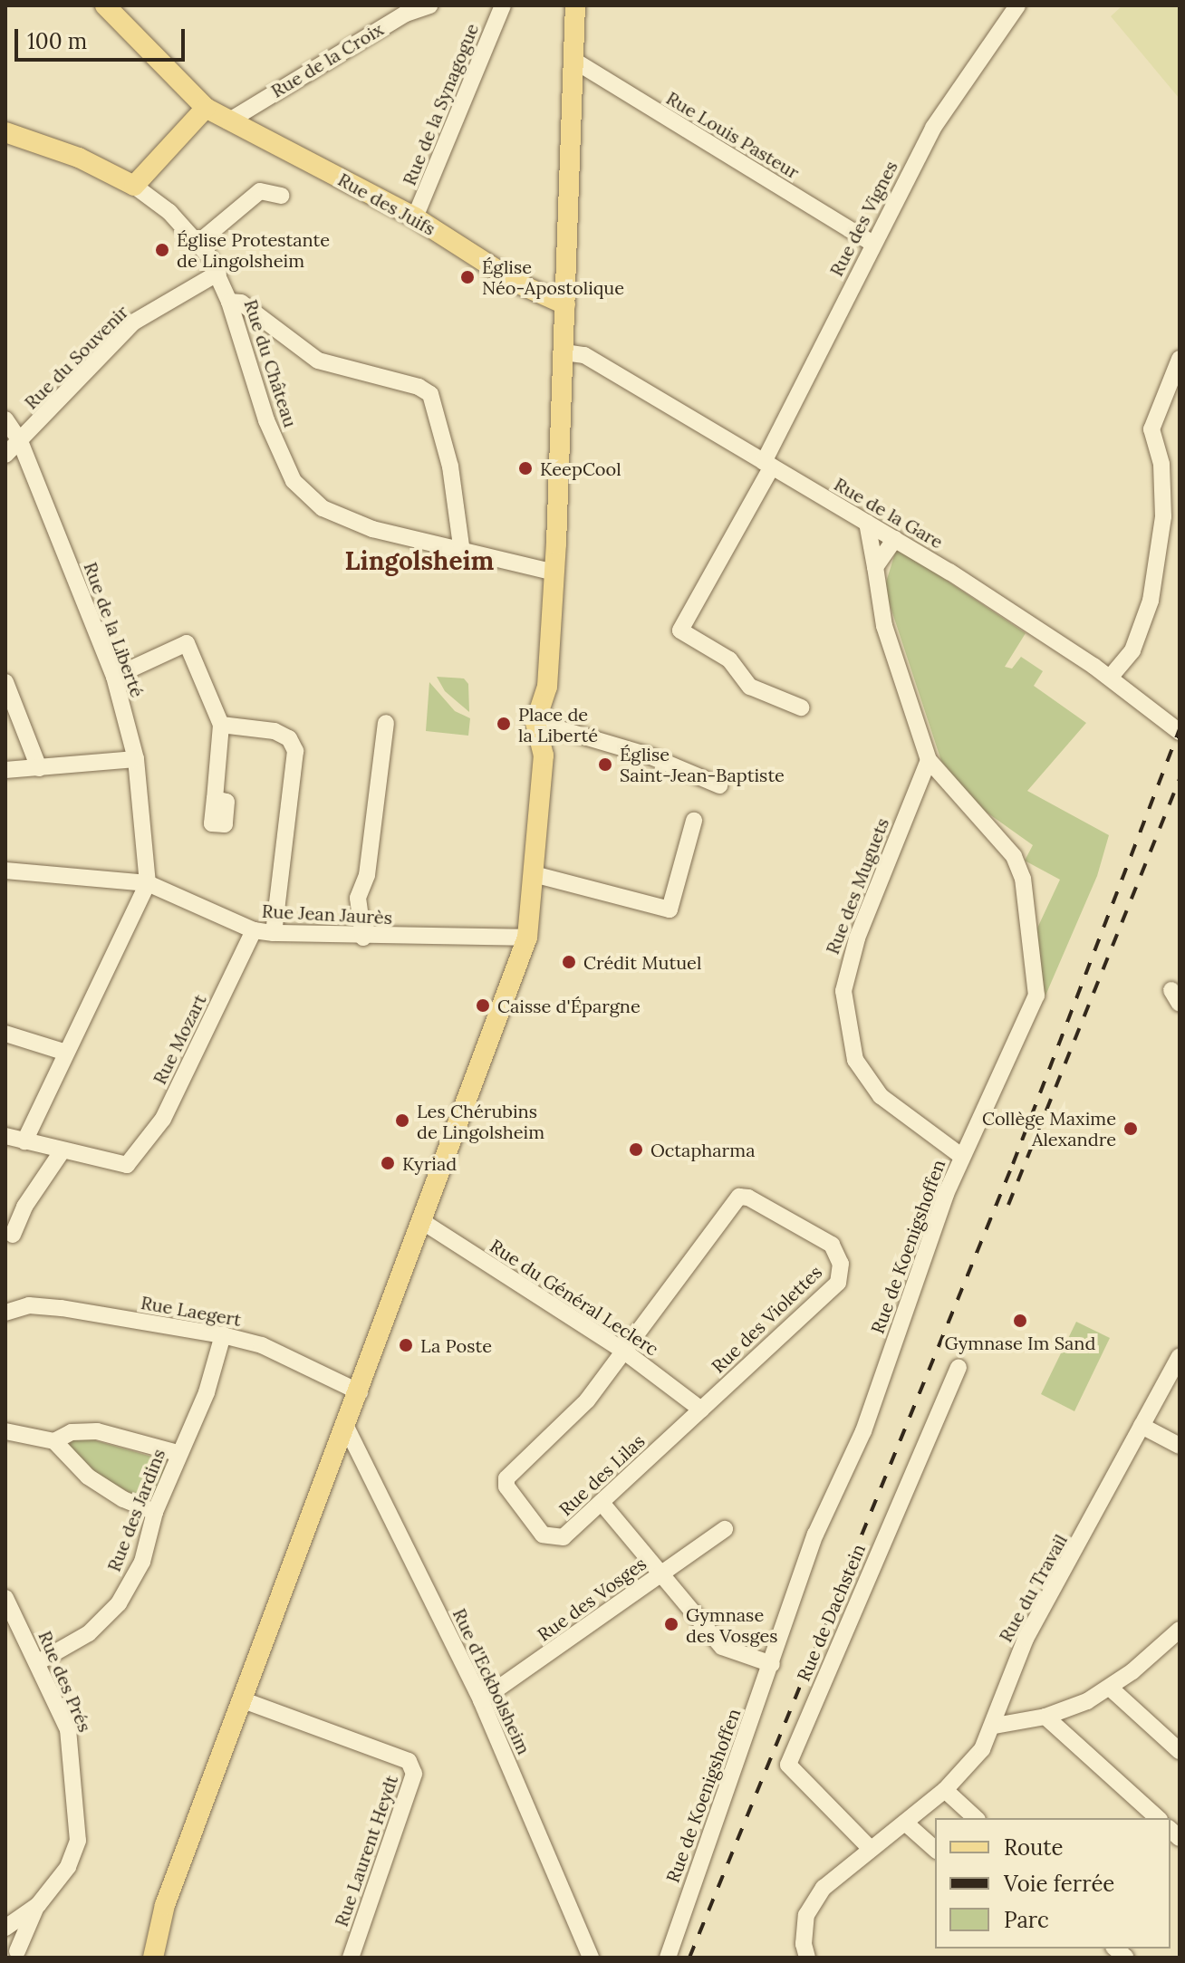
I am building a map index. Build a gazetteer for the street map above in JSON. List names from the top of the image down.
{
  "streets": {
    "main road": ["Rue des Juifs"],
    "street": [
      "Rue de la Croix",
      "Rue de la Synagogue",
      "Rue Louis Pasteur",
      "Rue des Vignes",
      "Rue du Souvenir",
      "Rue du Château",
      "Rue de la Gare",
      "Rue de la Liberté",
      "Rue des Muguets",
      "Rue Jean Jaurès",
      "Rue Mozart",
      "Rue de Koenigshoffen",
      "Rue du Général Leclerc",
      "Rue Laegert",
      "Rue des Violettes",
      "Rue des Lilas",
      "Rue des Jardins",
      "Rue du Travail",
      "Rue des Vosges",
      "Rue de Dachstein",
      "Rue des Prés",
      "Rue d'Eckbolsheim",
      "Rue Laurent Heydt"
    ]
  },
  "crossings": [
    ["Rue de la Croix", "Rue des Juifs"],
    ["Rue de la Synagogue", "Rue des Juifs"],
    ["Rue Louis Pasteur", "Rue des Vignes"],
    ["Rue des Vignes", "Rue de la Gare"],
    ["Rue du Souvenir", "Rue du Château"],
    ["Rue du Souvenir", "Rue de la Liberté"],
    ["Rue de la Gare", "Rue de Koenigshoffen"],
    ["Rue de la Liberté", "Rue Jean Jaurès"],
    ["Rue des Muguets", "Rue de Koenigshoffen"],
    ["Rue Jean Jaurès", "Rue Mozart"],
    ["Rue du Général Leclerc", "Rue des Violettes"],
    ["Rue du Général Leclerc", "Rue des Lilas"],
    ["Rue Laegert", "Rue des Jardins"],
    ["Rue des Violettes", "Rue des Lilas"],
    ["Rue des Jardins", "Rue des Prés"],
    ["Rue du Travail", "Rue de Dachstein"],
    ["Rue des Vosges", "Rue d'Eckbolsheim"]
  ],
  "districts": ["Lingolsheim"],
  "places": [
    "Église Protestante de Lingolsheim",
    "Église Néo-Apostolique",
    "KeepCool",
    "Place de la Liberté",
    "Église Saint-Jean-Baptiste",
    "Crédit Mutuel",
    "Caisse d'Épargne",
    "Les Chérubins de Lingolsheim",
    "Collège Maxime Alexandre",
    "Octapharma",
    "Kyriad",
    "Gymnase Im Sand",
    "La Poste",
    "Gymnase des Vosges"
  ],
  "legend": ["Route", "Voie ferrée", "Parc"],
  "scale_bar": "100 m"
}
